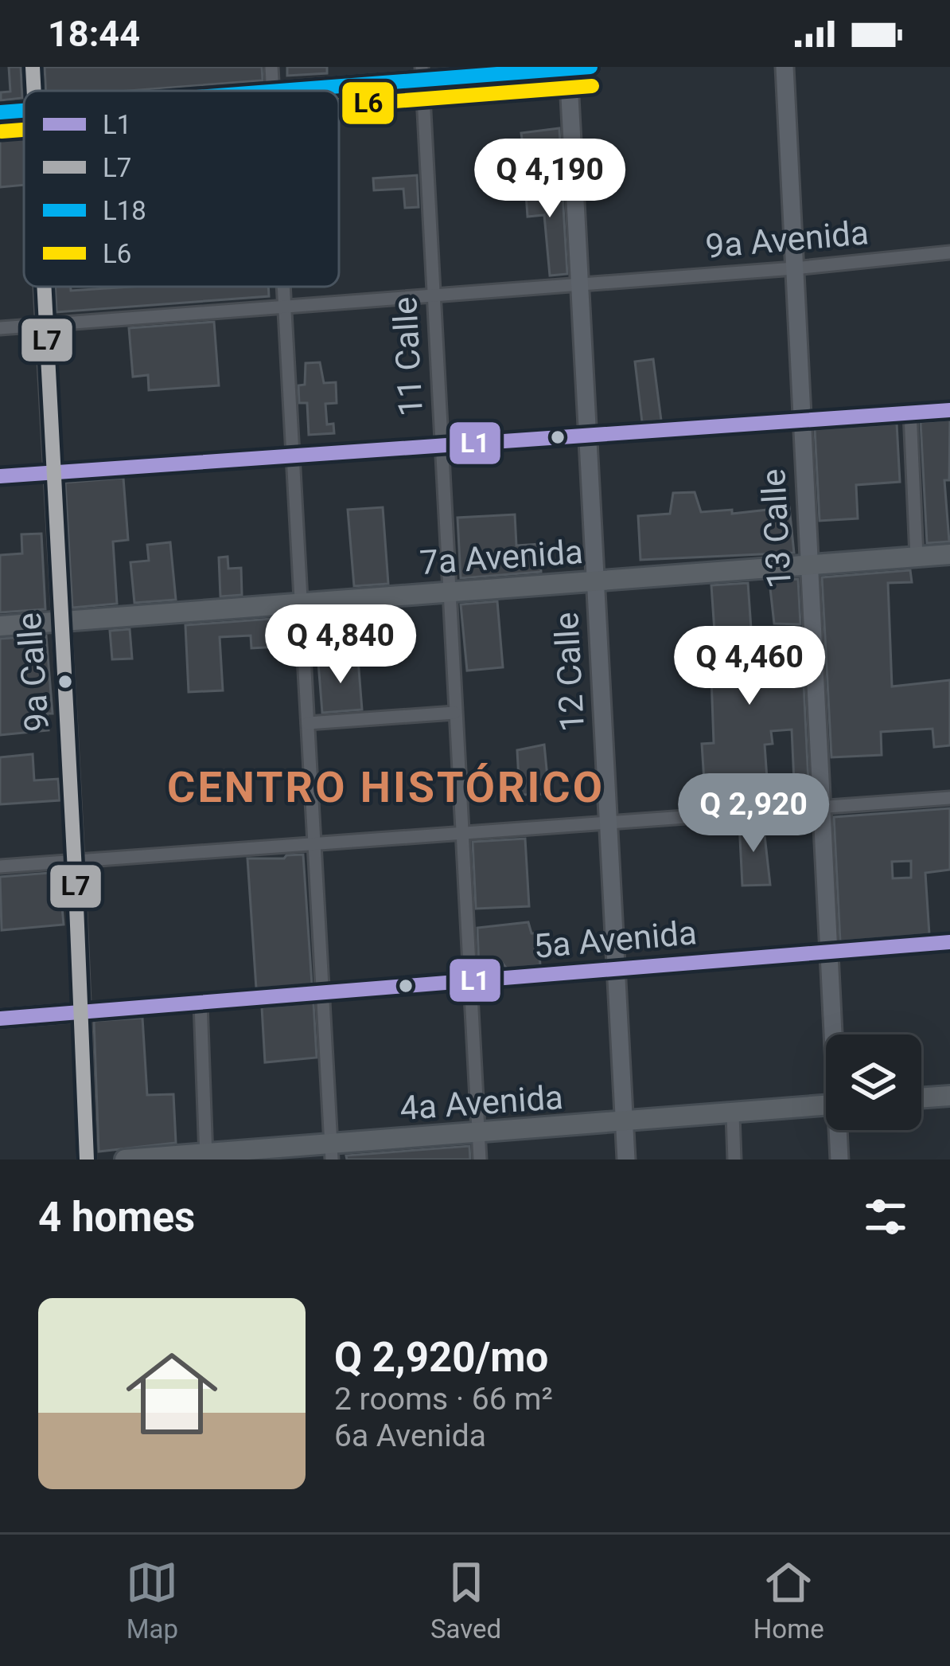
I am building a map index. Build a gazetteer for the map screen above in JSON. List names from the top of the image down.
{
  "streets": {
    "main road": ["7a Avenida", "4a Avenida"],
    "street": [
      "9a Avenida",
      "11 Calle",
      "13 Calle",
      "9a Calle",
      "12 Calle",
      "5a Avenida"
    ]
  },
  "crossings": [
    ["9a Avenida", "11 Calle"],
    ["9a Avenida", "13 Calle"],
    ["9a Avenida", "9a Calle"],
    ["9a Avenida", "12 Calle"],
    ["11 Calle", "7a Avenida"],
    ["11 Calle", "5a Avenida"],
    ["11 Calle", "4a Avenida"],
    ["13 Calle", "7a Avenida"],
    ["13 Calle", "5a Avenida"],
    ["7a Avenida", "9a Calle"],
    ["7a Avenida", "12 Calle"],
    ["9a Calle", "5a Avenida"],
    ["12 Calle", "5a Avenida"],
    ["12 Calle", "4a Avenida"]
  ],
  "districts": ["CENTRO HISTÓRICO"],
  "lines": [
    "transit line L7",
    "transit line L18",
    "transit line L6",
    "transit line L1"
  ],
  "legend": [
    "L1",
    "L7",
    "L18",
    "L6"
  ],
  "page": {
    "status": "18:44",
    "price": [
      "Q 4,190",
      "Q 4,840",
      "Q 4,460",
      "Q 2,920"
    ],
    "heading": "4 homes",
    "list": [
      {
        "name": "Q 2,920/mo",
        "note": "2 rooms · 66 m² · 6a Avenida"
      }
    ],
    "tabs": ["Map", "Saved", "Home"]
  }
}
